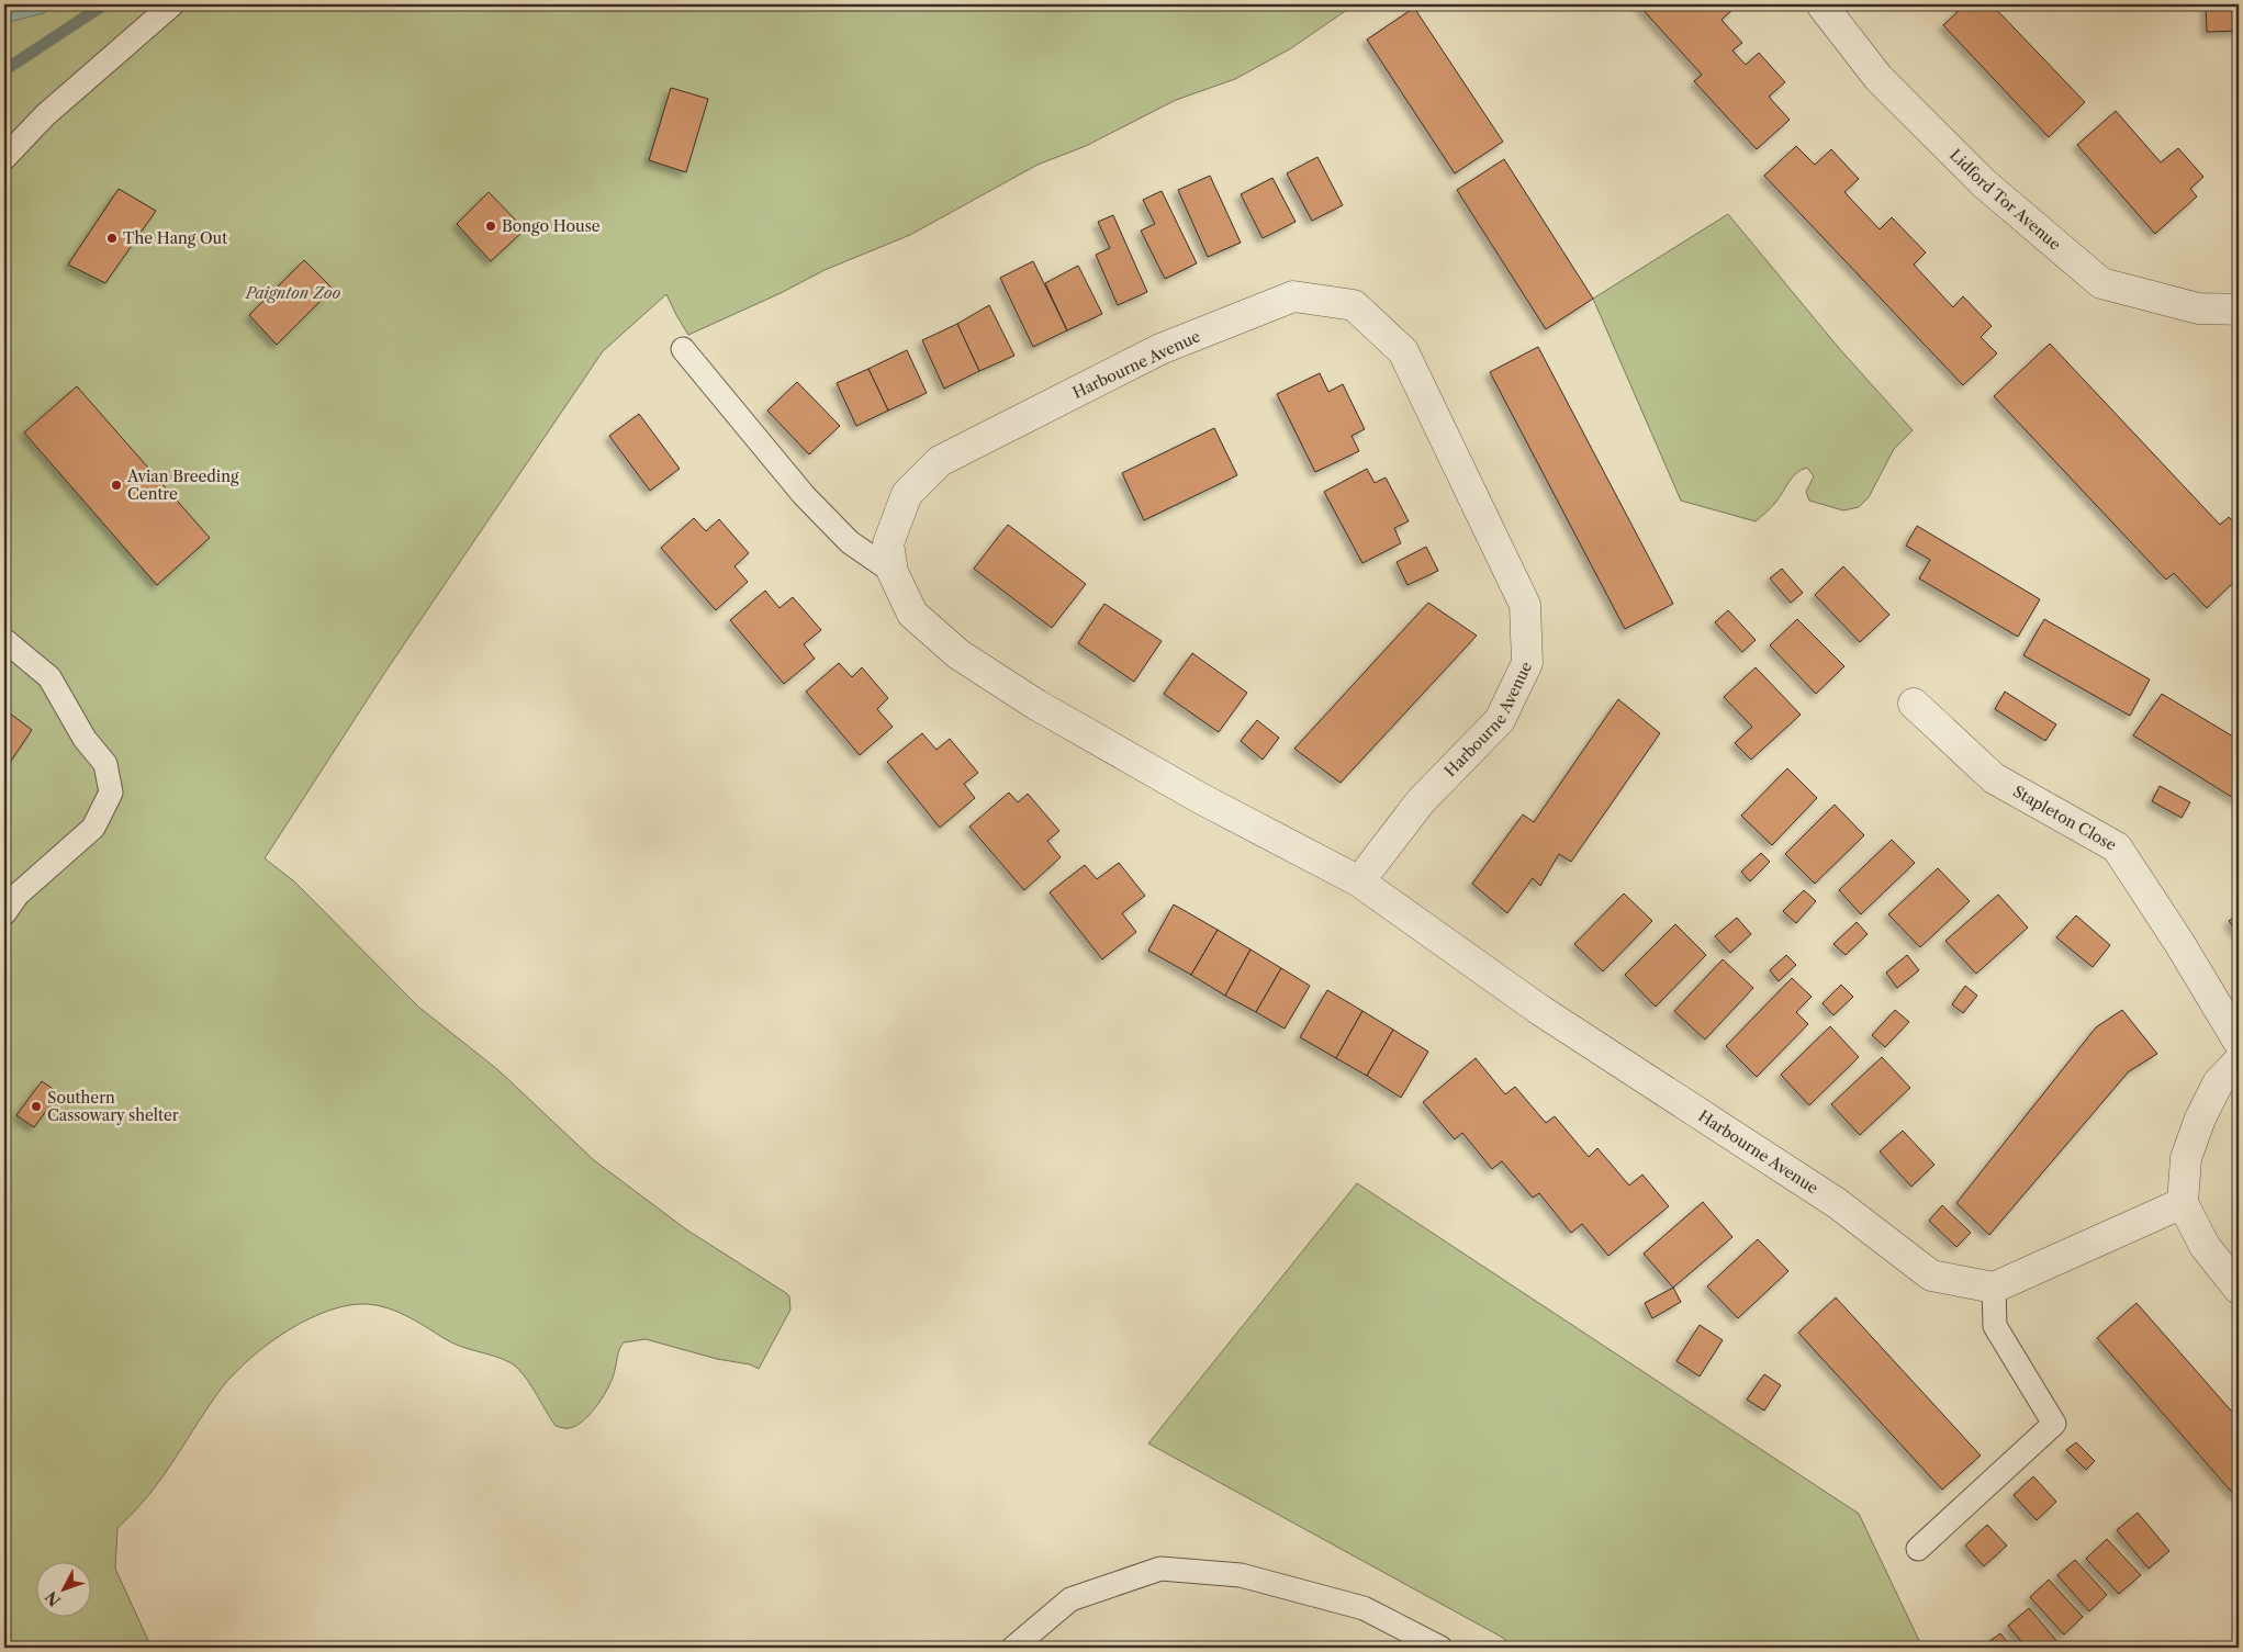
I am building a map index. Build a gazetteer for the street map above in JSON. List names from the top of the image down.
{
  "streets": {
    "street": ["Lidford Tor Avenue", "Harbourne Avenue", "Stapleton Close"]
  },
  "parks": ["Paignton Zoo"],
  "places": [
    "Bongo House",
    "The Hang Out",
    "Avian Breeding Centre",
    "Southern Cassowary shelter"
  ],
  "north": "bottom left"
}
